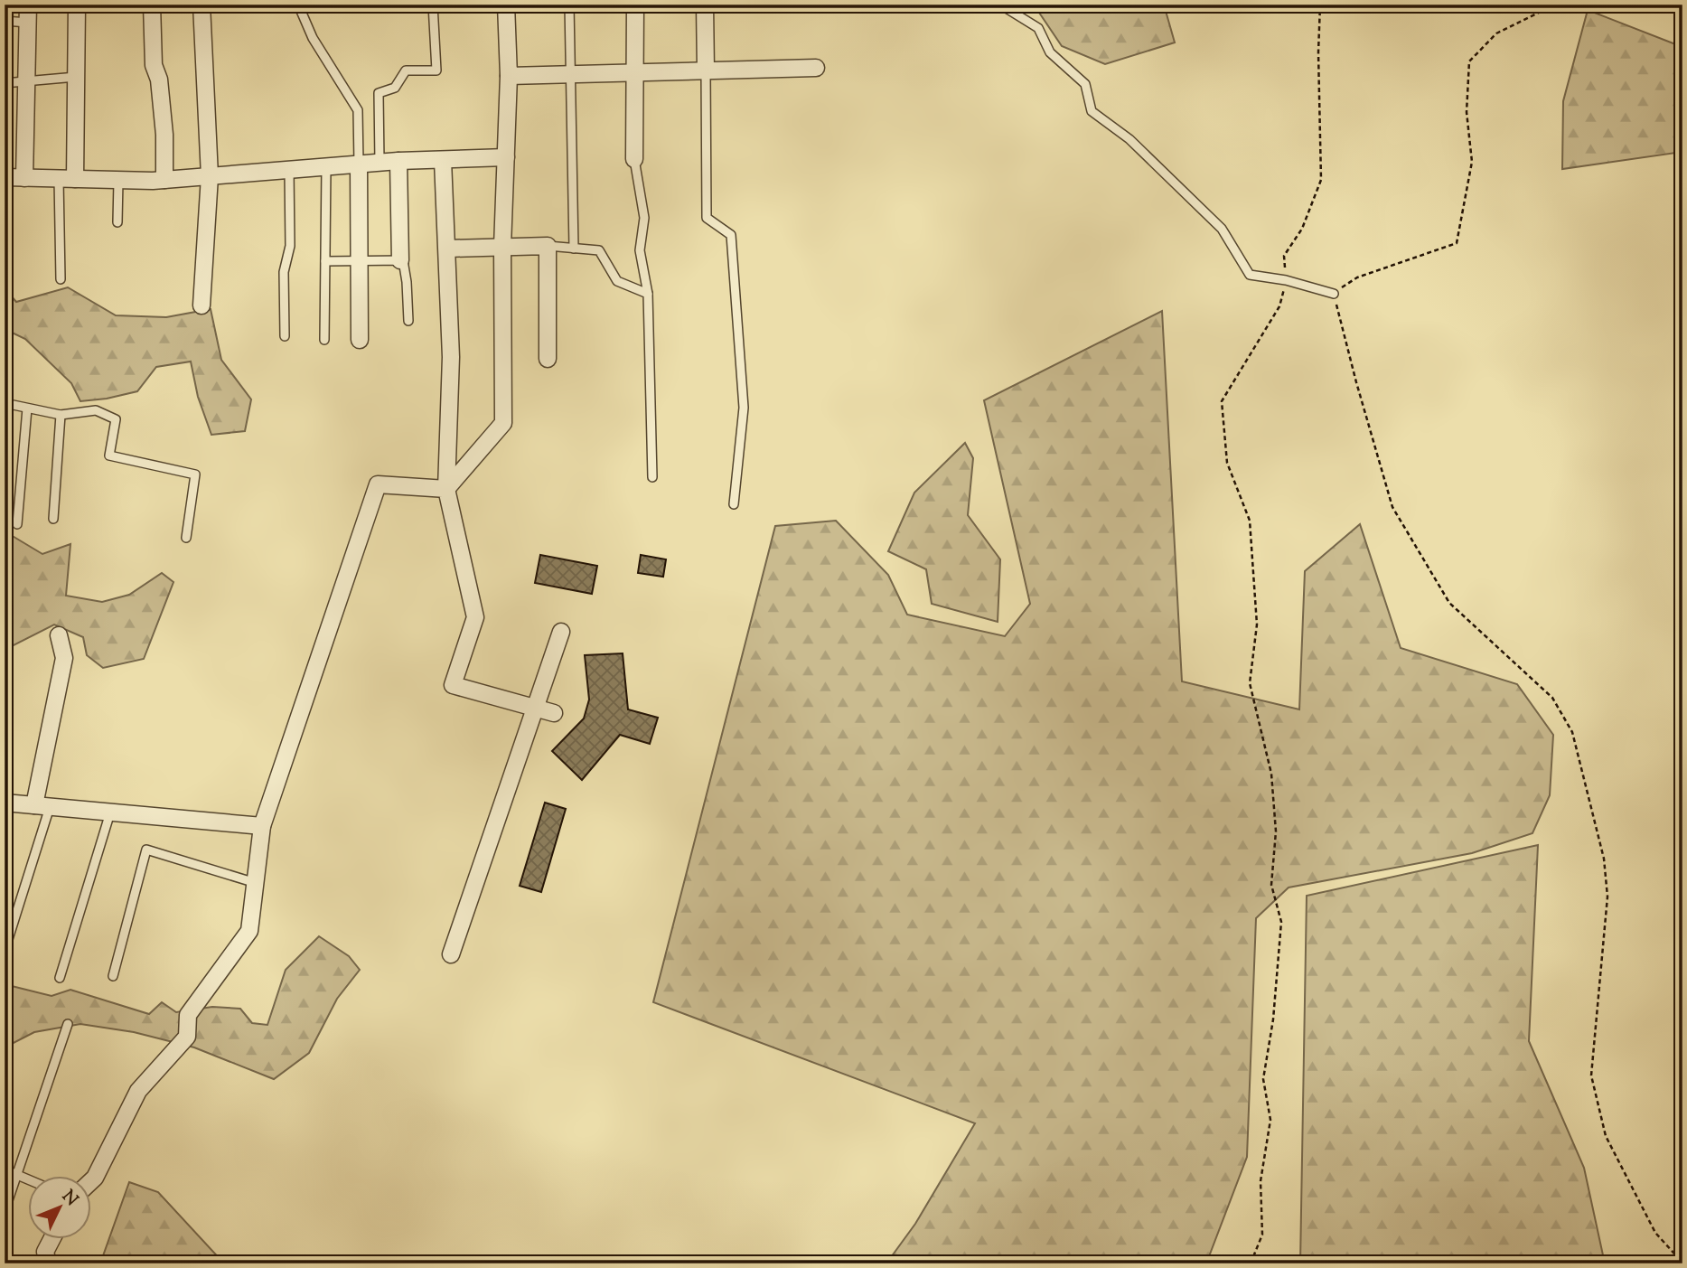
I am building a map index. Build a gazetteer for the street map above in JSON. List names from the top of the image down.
{
  "north": "top right"
}
